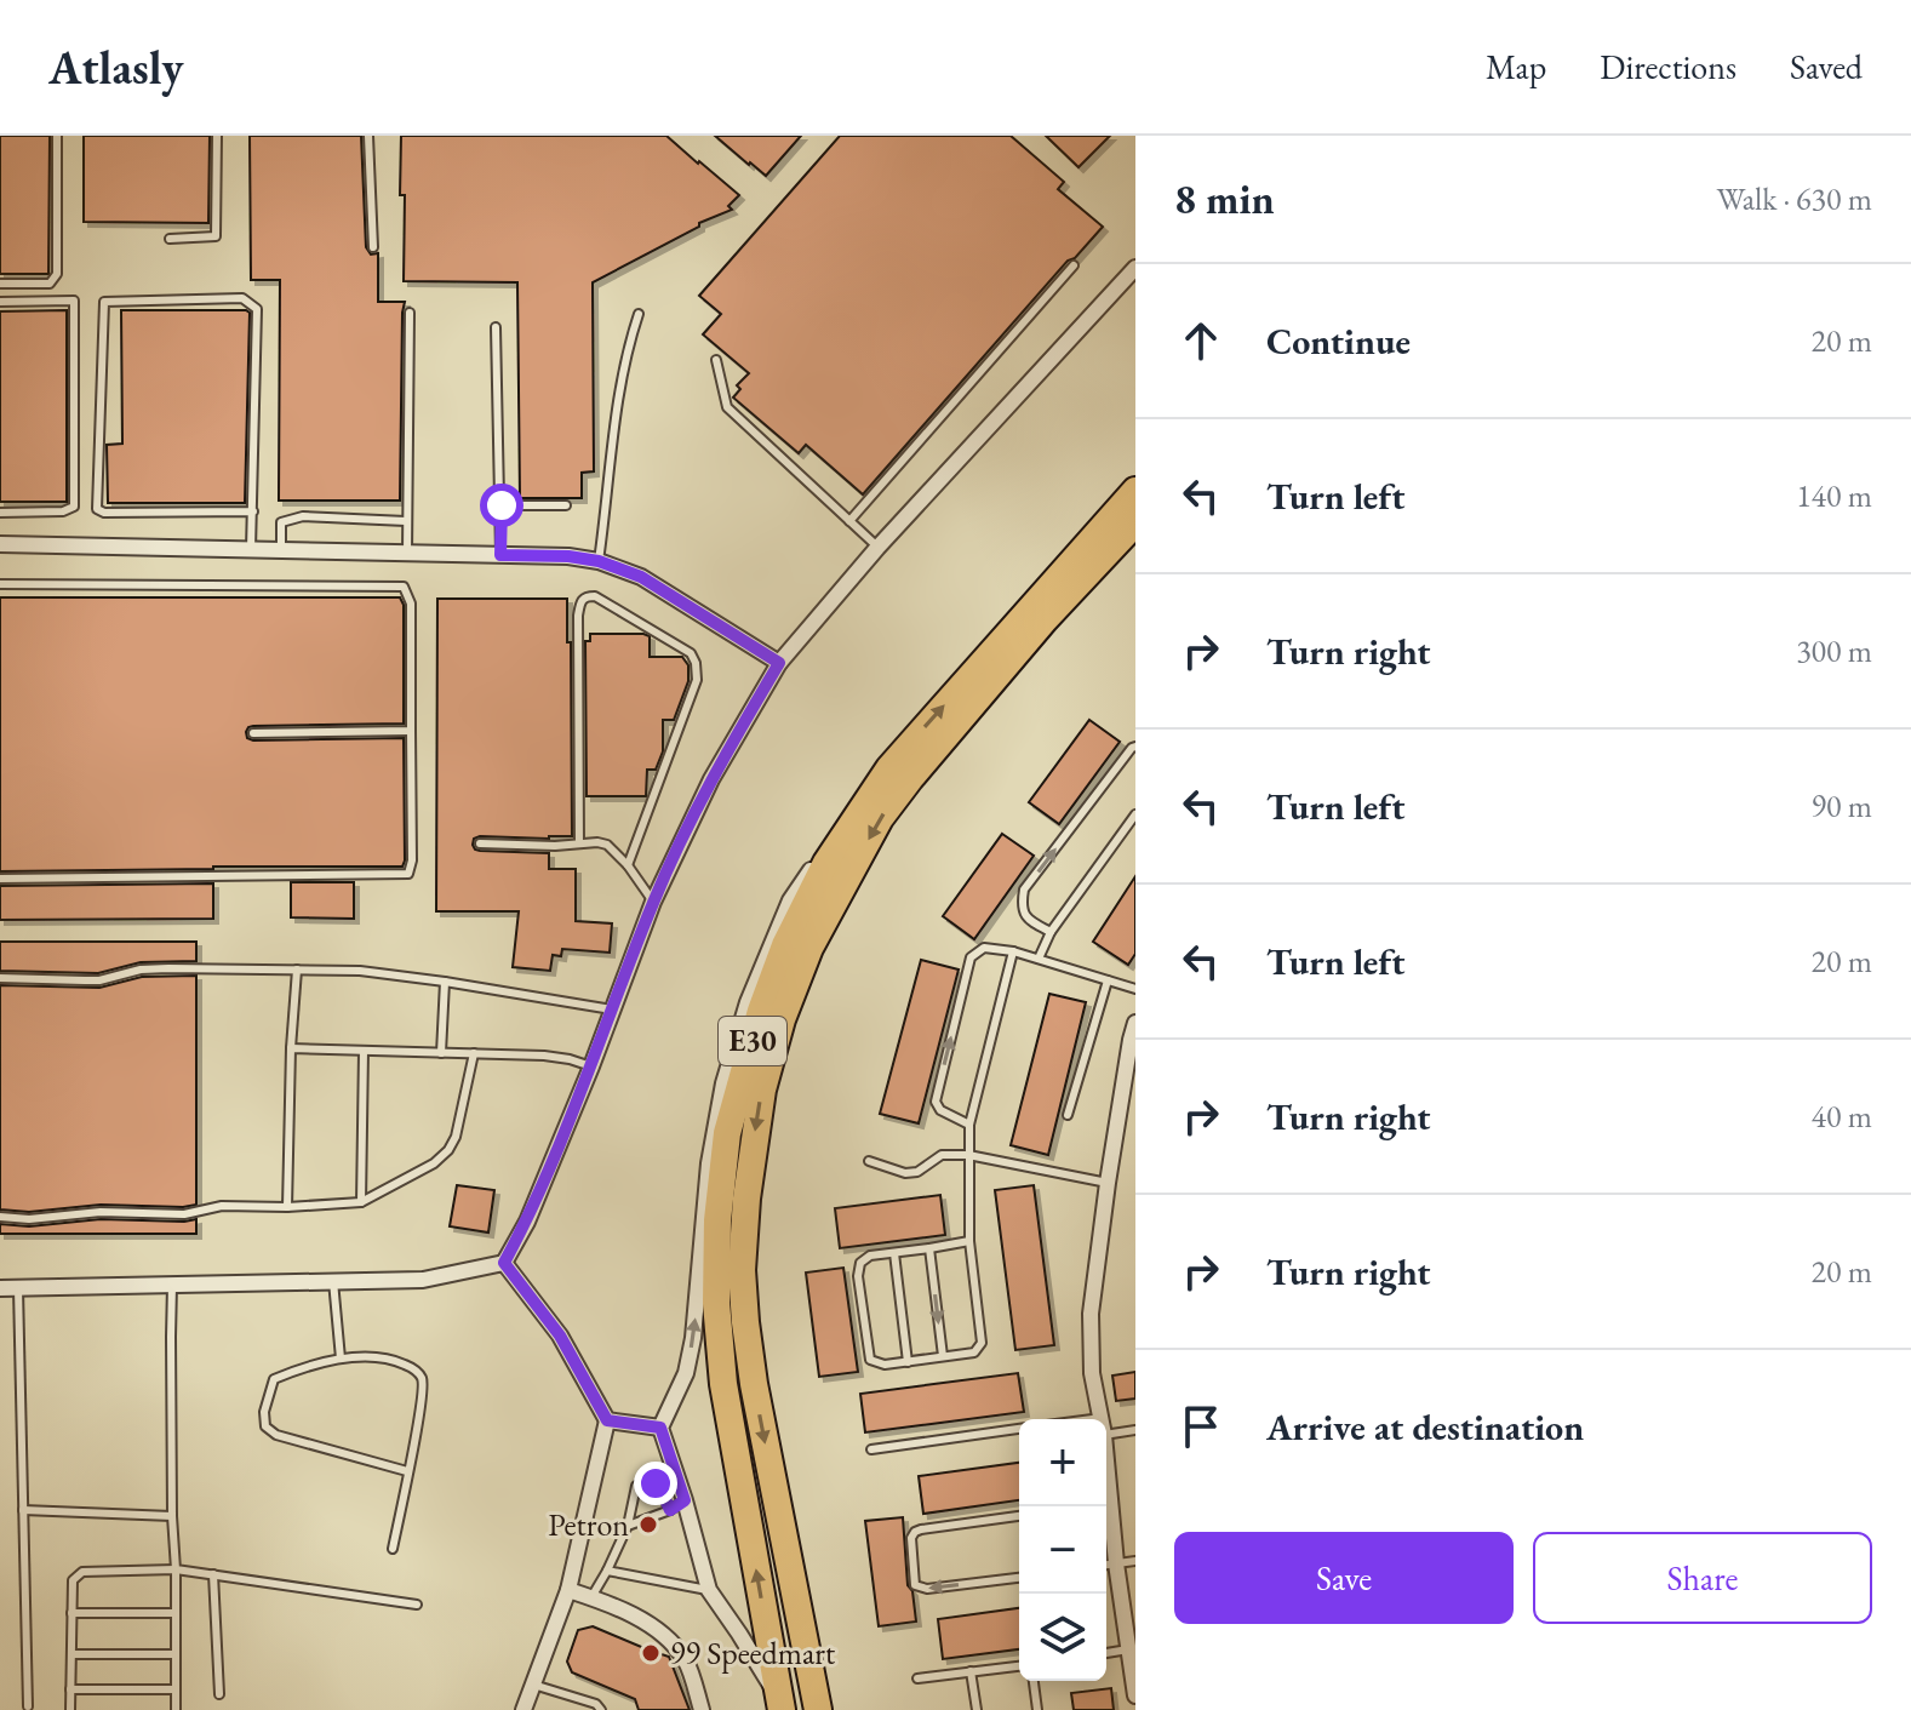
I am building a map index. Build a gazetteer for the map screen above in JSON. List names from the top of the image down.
{
  "streets": {
    "highway": ["E30"]
  },
  "places": ["Petron", "99 Speedmart"],
  "page": {
    "header": "Atlasly",
    "nav": ["Map", "Directions", "Saved"],
    "heading": ["8 min", "Walk · 630 m"],
    "list": [
      ["Continue", "20 m"],
      ["Turn left", "140 m"],
      ["Turn right", "300 m"],
      ["Turn left", "90 m"],
      ["Turn left", "20 m"],
      ["Turn right", "40 m"],
      ["Turn right", "20 m"],
      "Arrive at destination"
    ],
    "map_buttons": ["+", "−"],
    "buttons": ["Save", "Share"]
  }
}
